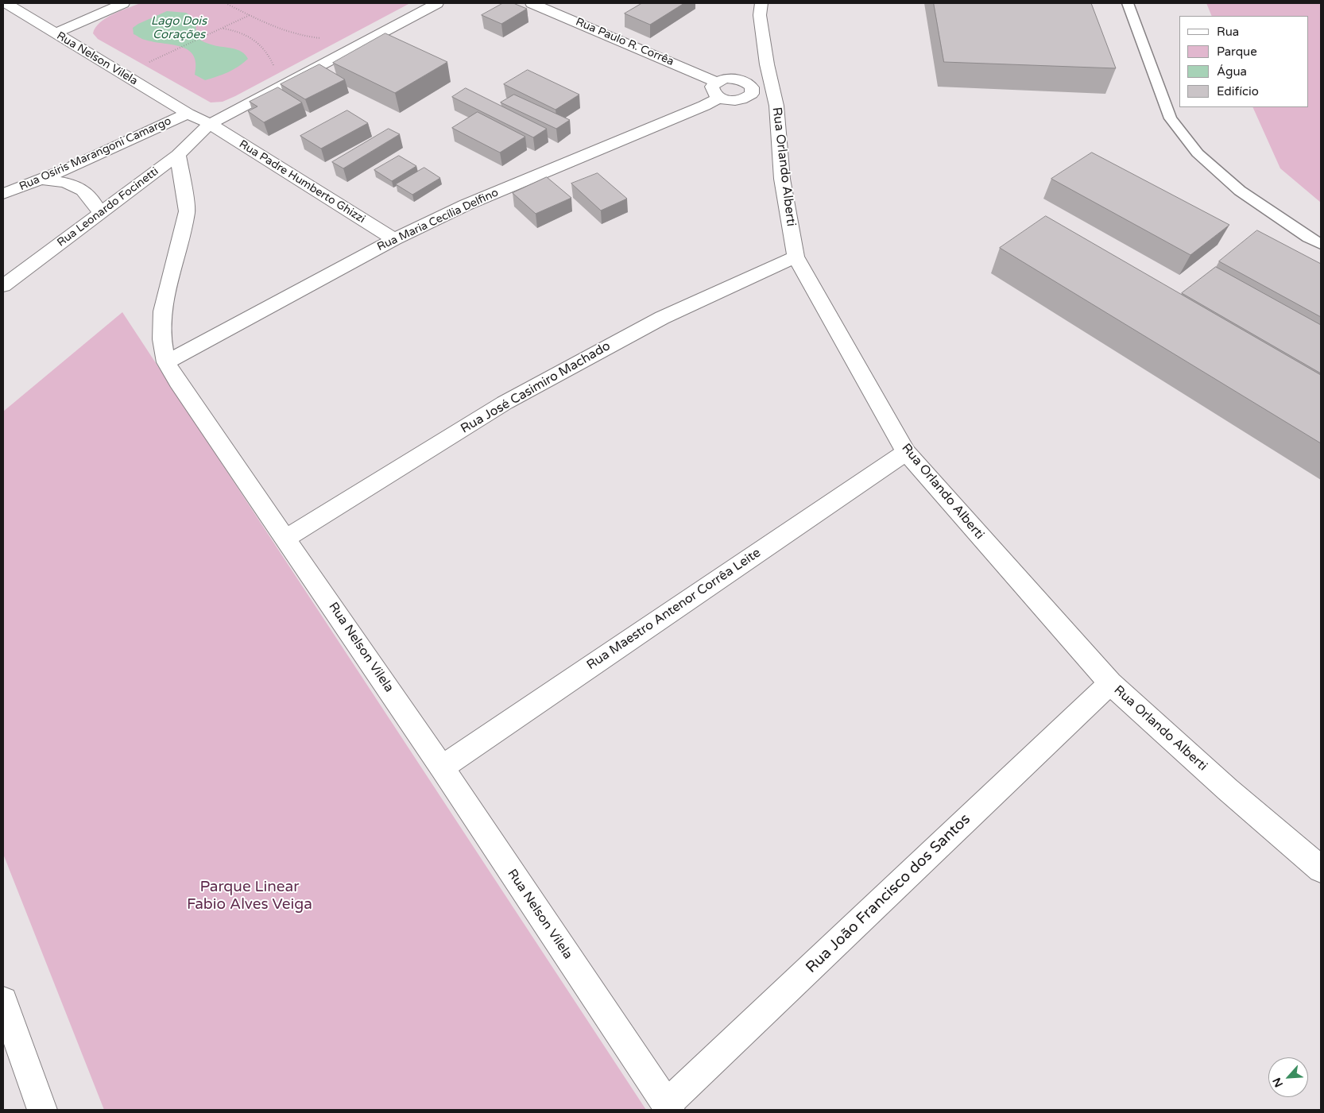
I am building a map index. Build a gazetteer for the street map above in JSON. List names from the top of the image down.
{
  "streets": {
    "street": [
      "Rua Paulo R. Corrêa",
      "Rua Nelson Vilela",
      "Rua Osíris Marangoni Camargo",
      "Rua Orlando Alberti",
      "Rua Padre Humberto Ghizzi",
      "Rua Leonardo Focinetti",
      "Rua Maria Cecília Delfino",
      "Rua José Casimiro Machado",
      "Rua Maestro Antenor Corrêa Leite",
      "Rua João Francisco dos Santos"
    ]
  },
  "crossings": [
    ["Rua Paulo R. Corrêa", "Rua Maria Cecília Delfino"],
    ["Rua Nelson Vilela", "Rua Osíris Marangoni Camargo"],
    ["Rua Nelson Vilela", "Rua Padre Humberto Ghizzi"],
    ["Rua Nelson Vilela", "Rua Leonardo Focinetti"],
    ["Rua Nelson Vilela", "Rua Maria Cecília Delfino"],
    ["Rua Nelson Vilela", "Rua José Casimiro Machado"],
    ["Rua Nelson Vilela", "Rua Maestro Antenor Corrêa Leite"],
    ["Rua Nelson Vilela", "Rua João Francisco dos Santos"],
    ["Rua Orlando Alberti", "Rua José Casimiro Machado"],
    ["Rua Orlando Alberti", "Rua Maestro Antenor Corrêa Leite"],
    ["Rua Orlando Alberti", "Rua João Francisco dos Santos"],
    ["Rua Padre Humberto Ghizzi", "Rua Leonardo Focinetti"],
    ["Rua Padre Humberto Ghizzi", "Rua Maria Cecília Delfino"]
  ],
  "water": ["Lago Dois Corações"],
  "parks": ["Parque Linear Fabio Alves Veiga"],
  "legend": [
    "Rua",
    "Parque",
    "Água",
    "Edifício"
  ],
  "north": "bottom left"
}
